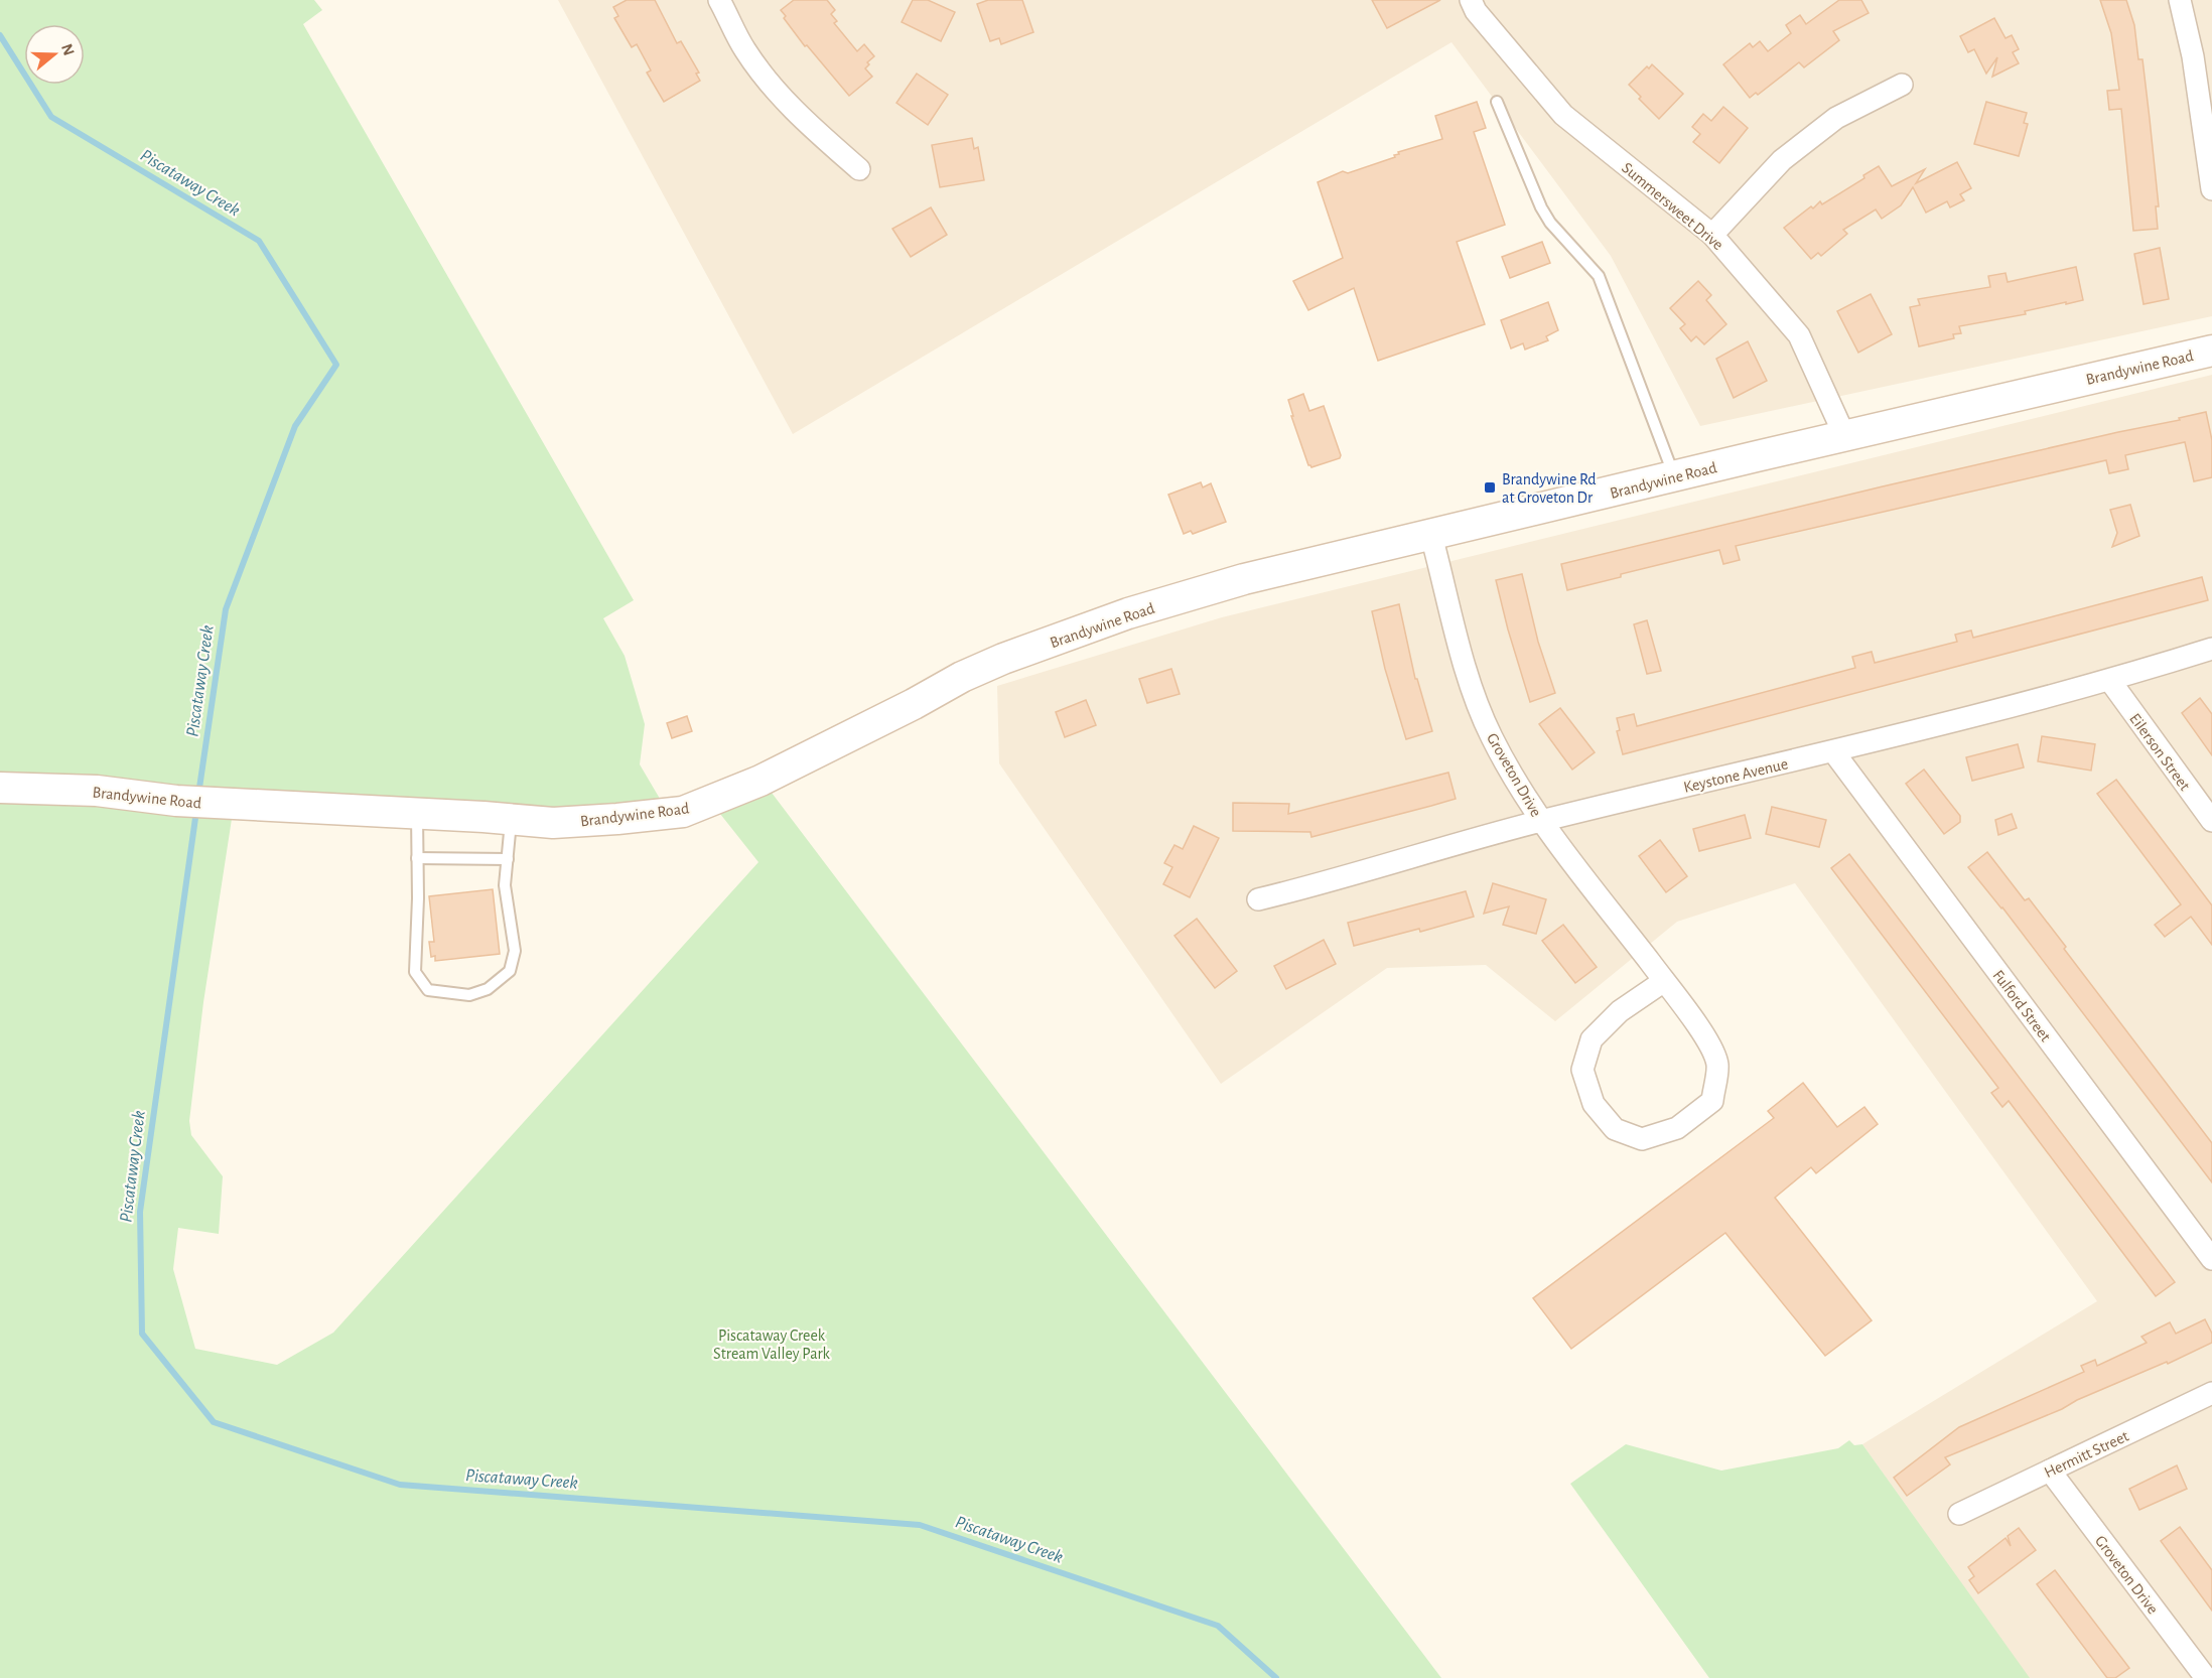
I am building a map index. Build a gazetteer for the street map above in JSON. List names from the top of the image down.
{
  "streets": {
    "main road": ["Brandywine Road"],
    "street": [
      "Summersweet Drive",
      "Eilerson Street",
      "Groveton Drive",
      "Keystone Avenue",
      "Fulford Street",
      "Hermitt Street"
    ]
  },
  "crossings": [
    ["Summersweet Drive", "Brandywine Road"],
    ["Brandywine Road", "Groveton Drive"],
    ["Eilerson Street", "Keystone Avenue"],
    ["Groveton Drive", "Keystone Avenue"],
    ["Groveton Drive", "Hermitt Street"],
    ["Keystone Avenue", "Fulford Street"]
  ],
  "water": ["Piscataway Creek"],
  "parks": ["Piscataway Creek Stream Valley Park"],
  "places": {
    "transit": ["Brandywine Rd at Groveton Dr"]
  },
  "north": "right"
}
